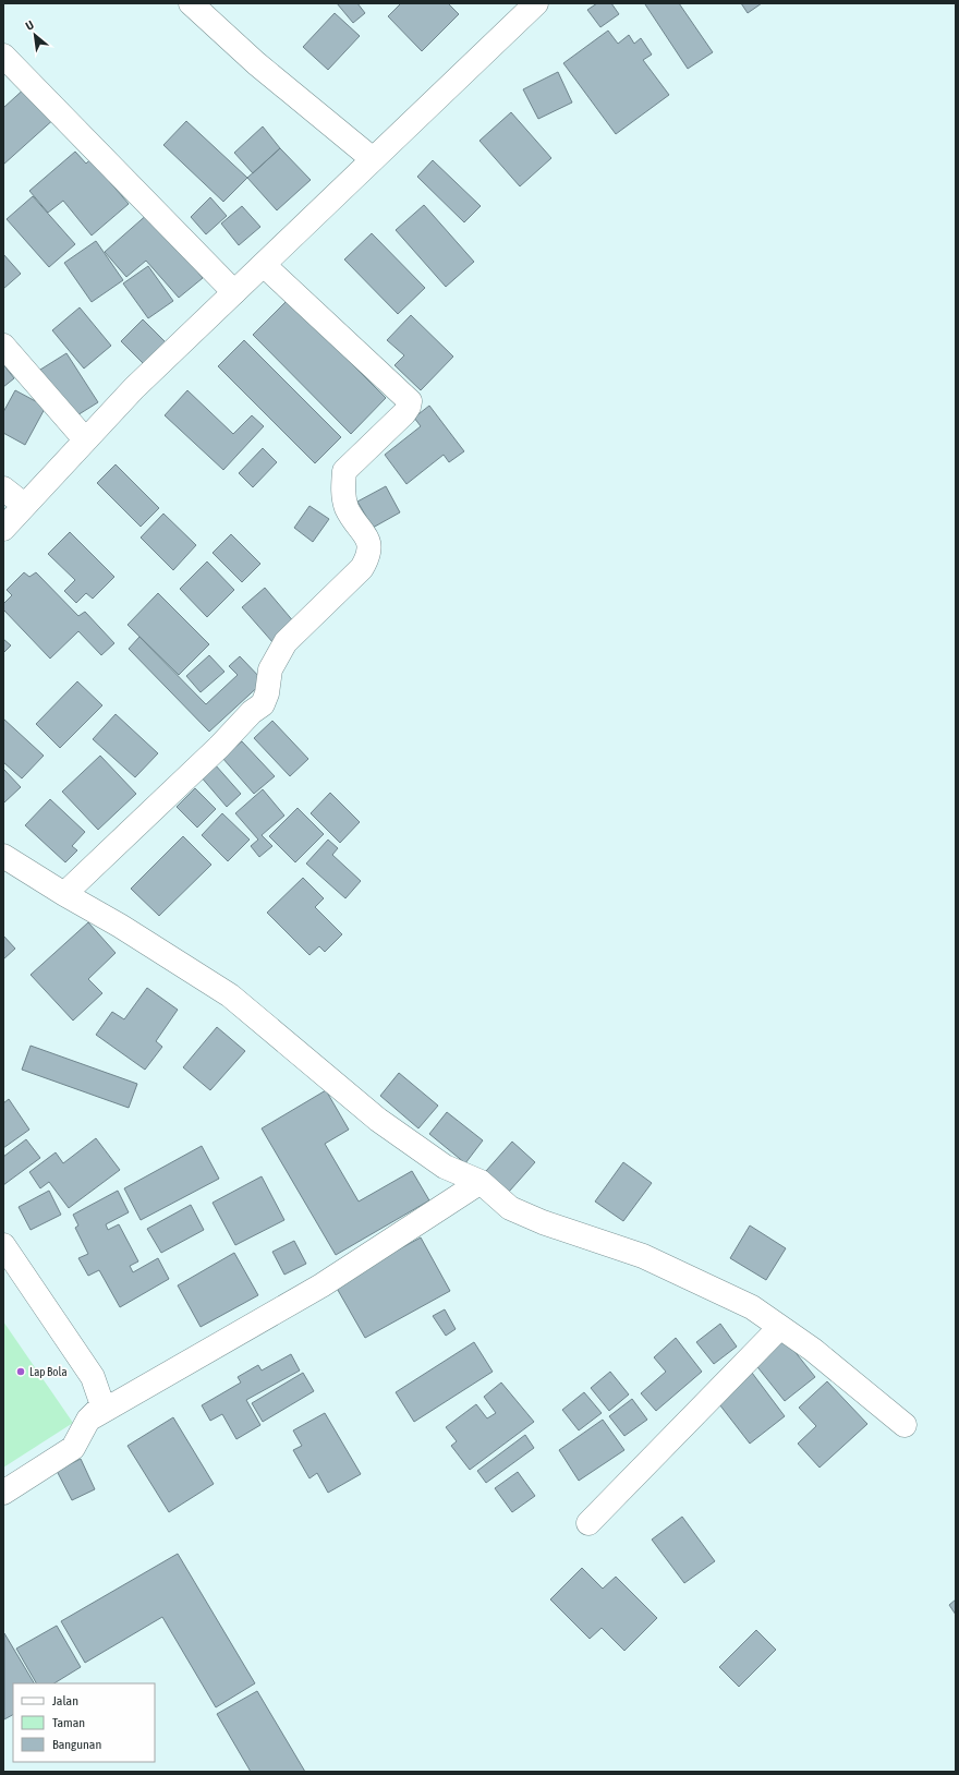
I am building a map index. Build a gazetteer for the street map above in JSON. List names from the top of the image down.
{
  "places": ["Lap Bola"],
  "legend": ["Jalan", "Taman", "Bangunan"],
  "north": "top left"
}
